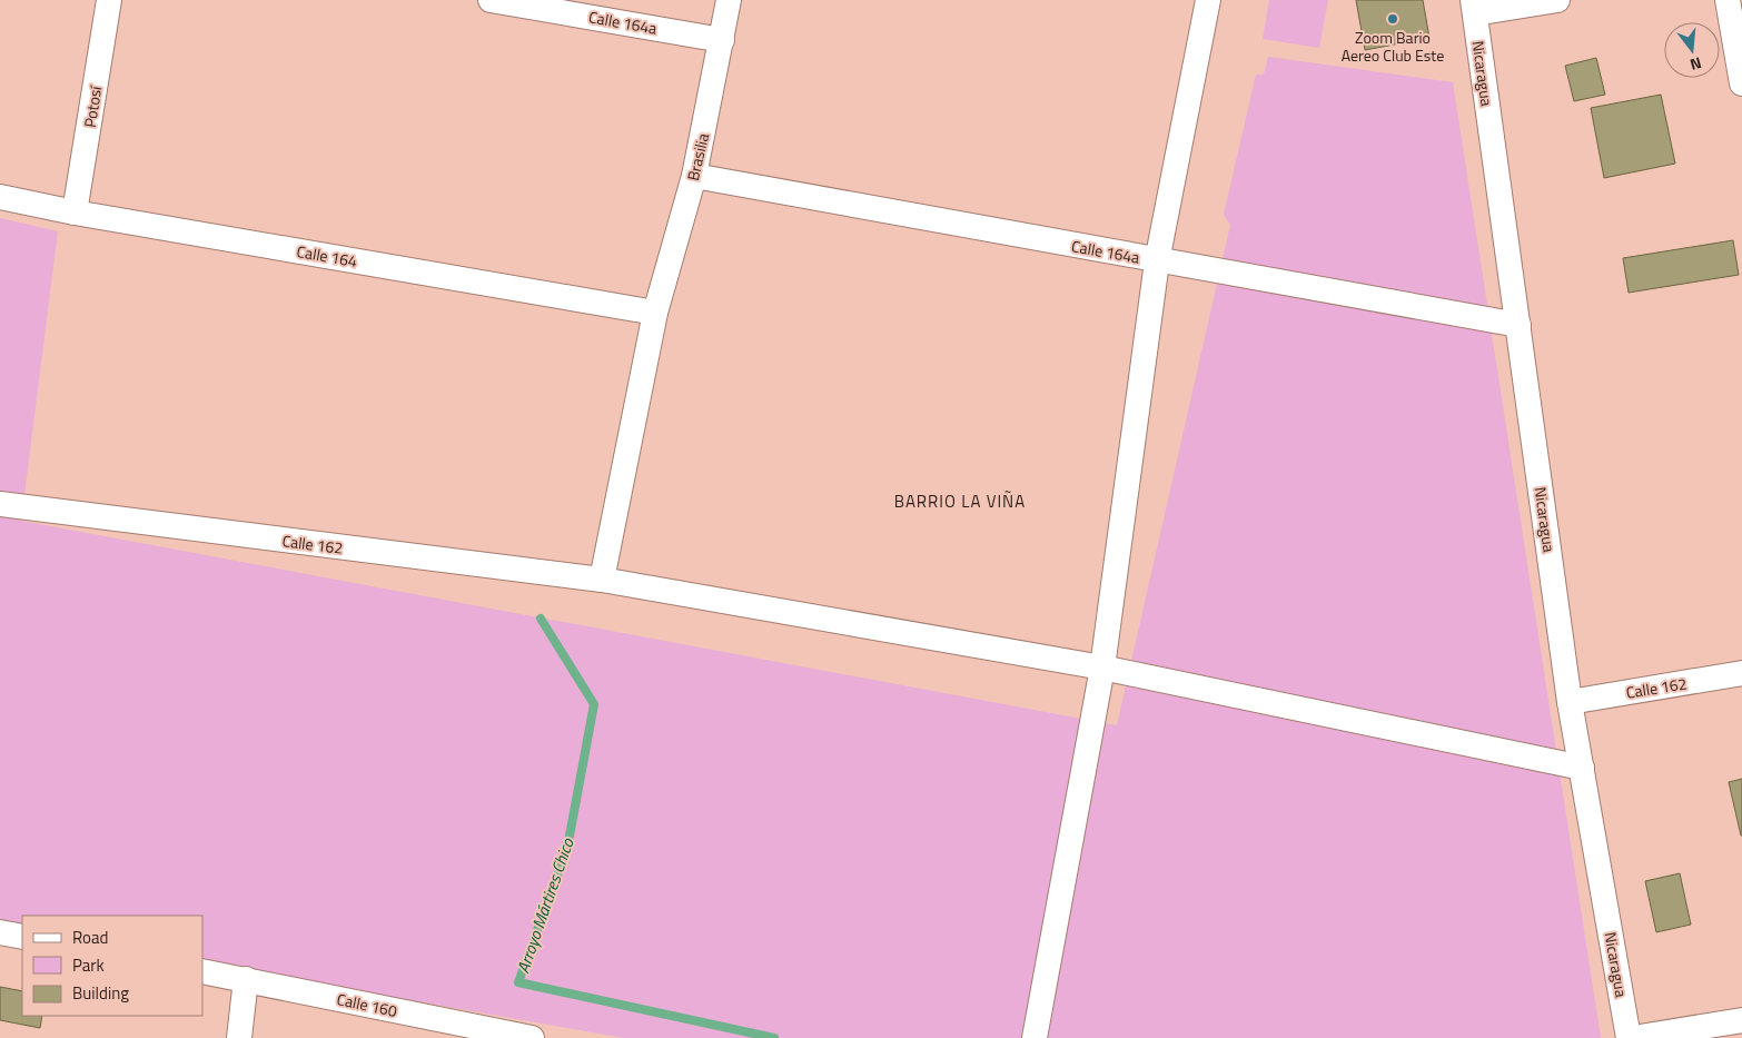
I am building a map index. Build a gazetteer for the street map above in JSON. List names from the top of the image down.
{
  "streets": {
    "street": [
      "Calle 164a",
      "Nicaragua",
      "Potosí",
      "Brasilia",
      "Calle 164",
      "Calle 162",
      "Calle 160"
    ]
  },
  "crossings": [
    ["Calle 164a", "Nicaragua"],
    ["Calle 164a", "Brasilia"],
    ["Nicaragua", "Calle 162"],
    ["Potosí", "Calle 164"],
    ["Brasilia", "Calle 164"],
    ["Brasilia", "Calle 162"]
  ],
  "districts": ["BARRIO LA VIÑA"],
  "water": ["Arroyo Mártires Chico"],
  "places": ["Zoom Bario Aereo Club Este"],
  "legend": ["Road", "Park", "Building"],
  "north": "bottom"
}
